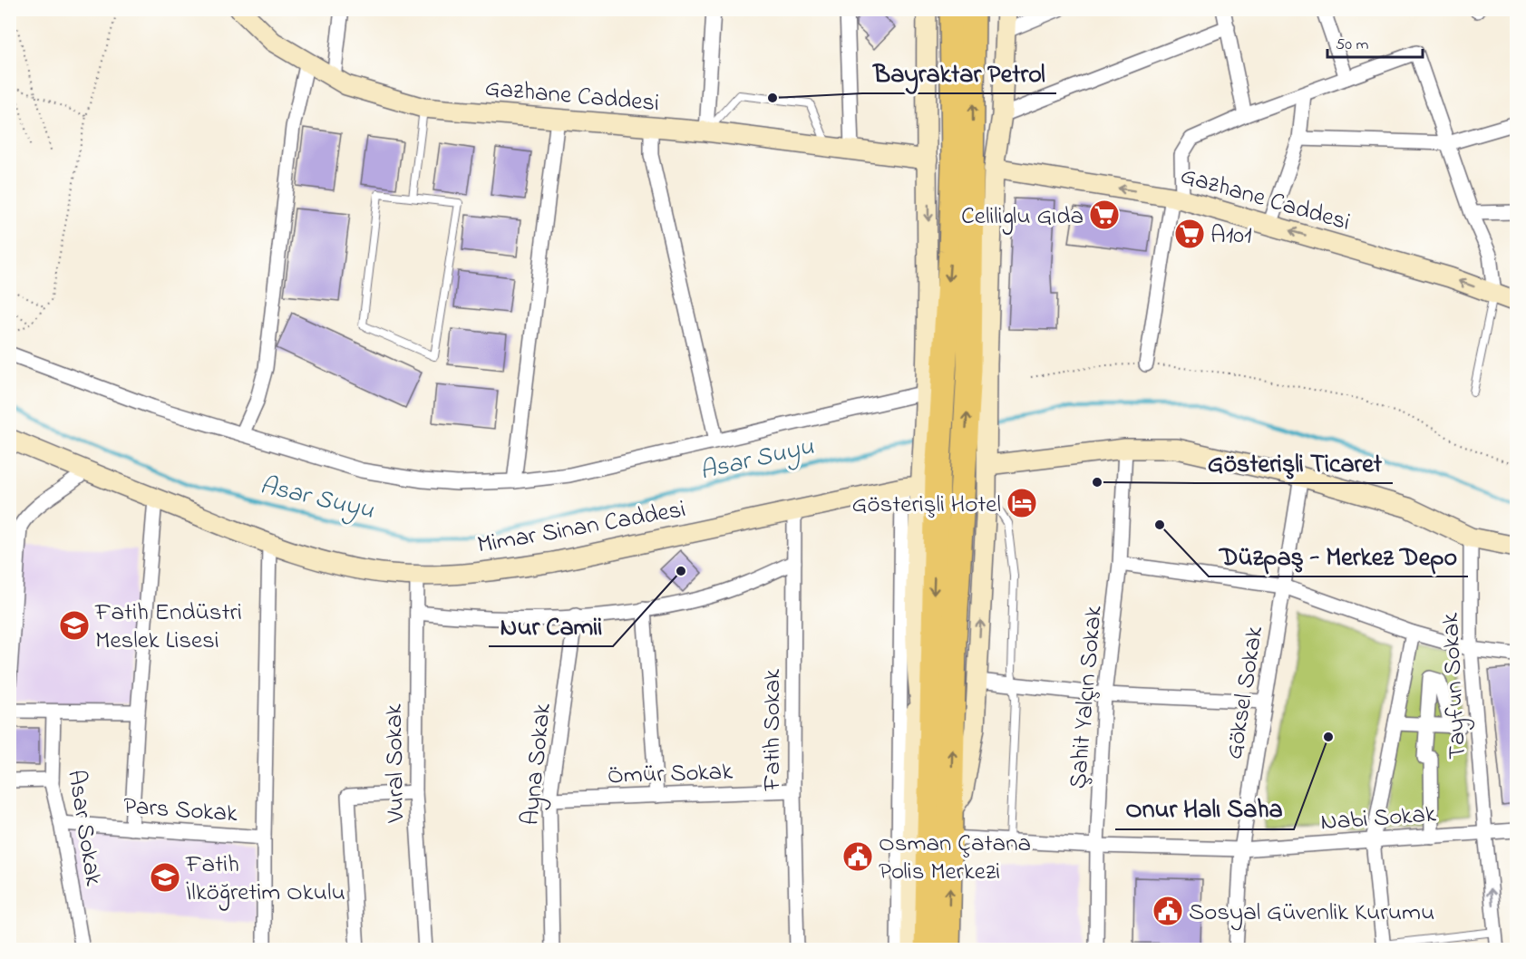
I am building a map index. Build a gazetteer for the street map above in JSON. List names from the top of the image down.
{
  "streets": {
    "main road": ["Gazhane Caddesi", "Mimar Sinan Caddesi"],
    "street": [
      "Tayfun Sokak",
      "Göksel Sokak",
      "Şahit Yalçın Sokak",
      "Fatih Sokak",
      "Vural Sokak",
      "Ayna Sokak",
      "Ömür Sokak",
      "Pars Sokak",
      "Nabi Sokak",
      "Asar Sokak"
    ]
  },
  "crossings": [
    ["Mimar Sinan Caddesi", "Fatih Sokak"],
    ["Mimar Sinan Caddesi", "Vural Sokak"],
    ["Tayfun Sokak", "Nabi Sokak"],
    ["Göksel Sokak", "Nabi Sokak"],
    ["Şahit Yalçın Sokak", "Nabi Sokak"],
    ["Fatih Sokak", "Ömür Sokak"],
    ["Ayna Sokak", "Ömür Sokak"],
    ["Pars Sokak", "Asar Sokak"]
  ],
  "water": ["Asar Suyu"],
  "places": {
    "other": [
      "Bayraktar Petrol",
      "Gösterişli Ticaret",
      "Düzpaş - Merkez Depo",
      "Nur Camii",
      "Onur Halı Saha"
    ],
    "supermarket": ["Celiliglu Gıda", "A101"],
    "hotel": ["Gösterişli Hotel"],
    "school or university": ["Fatih Endüstri Meslek Lisesi", "Fatih İlköğretim Okulu"],
    "public building": ["Osman Çatana Polis Merkezi", "Sosyal Güvenlik Kurumu"]
  },
  "scale_bar": "50 m"
}
